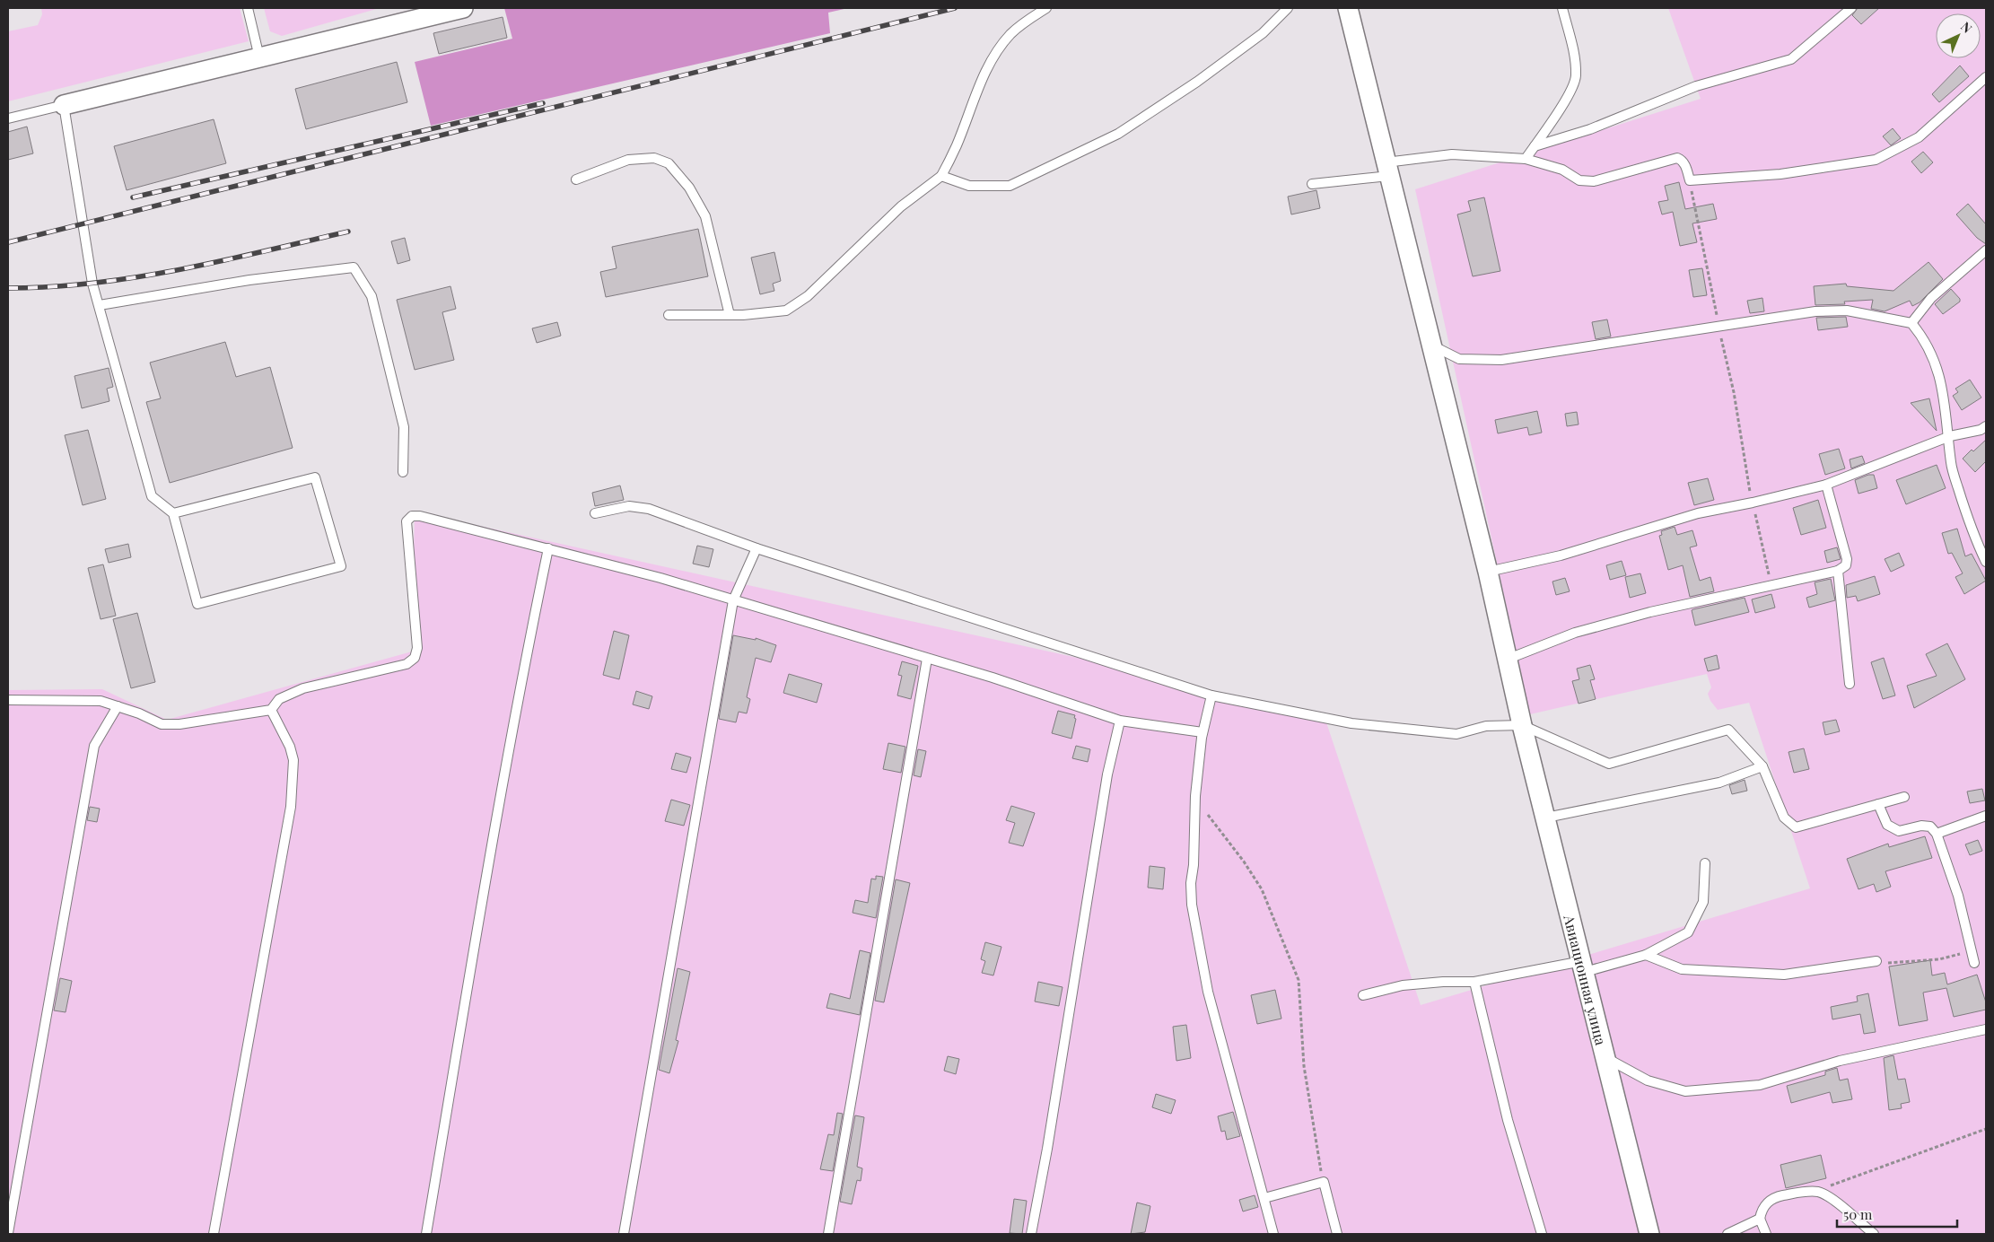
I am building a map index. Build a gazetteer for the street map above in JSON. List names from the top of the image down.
{
  "streets": {
    "street": ["Авиационная улица"]
  },
  "scale_bar": "50 m",
  "north": "top right"
}
